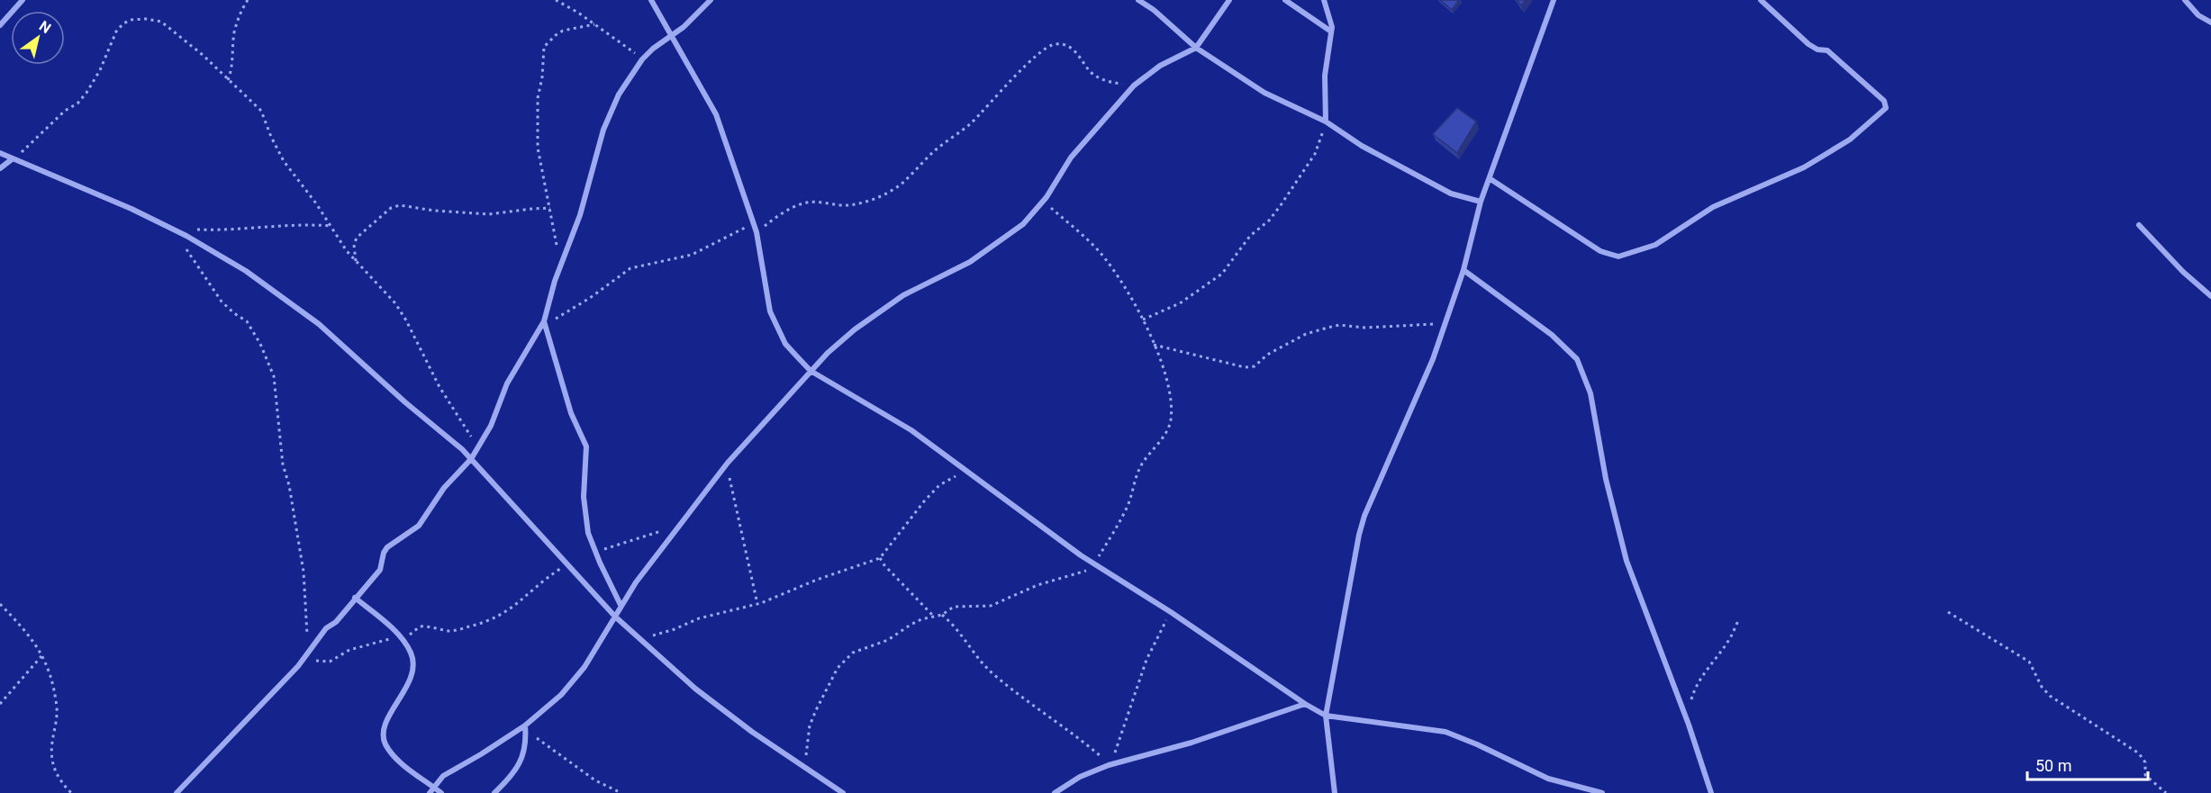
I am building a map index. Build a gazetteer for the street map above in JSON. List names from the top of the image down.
{
  "scale_bar": "50 m",
  "north": "top right"
}
